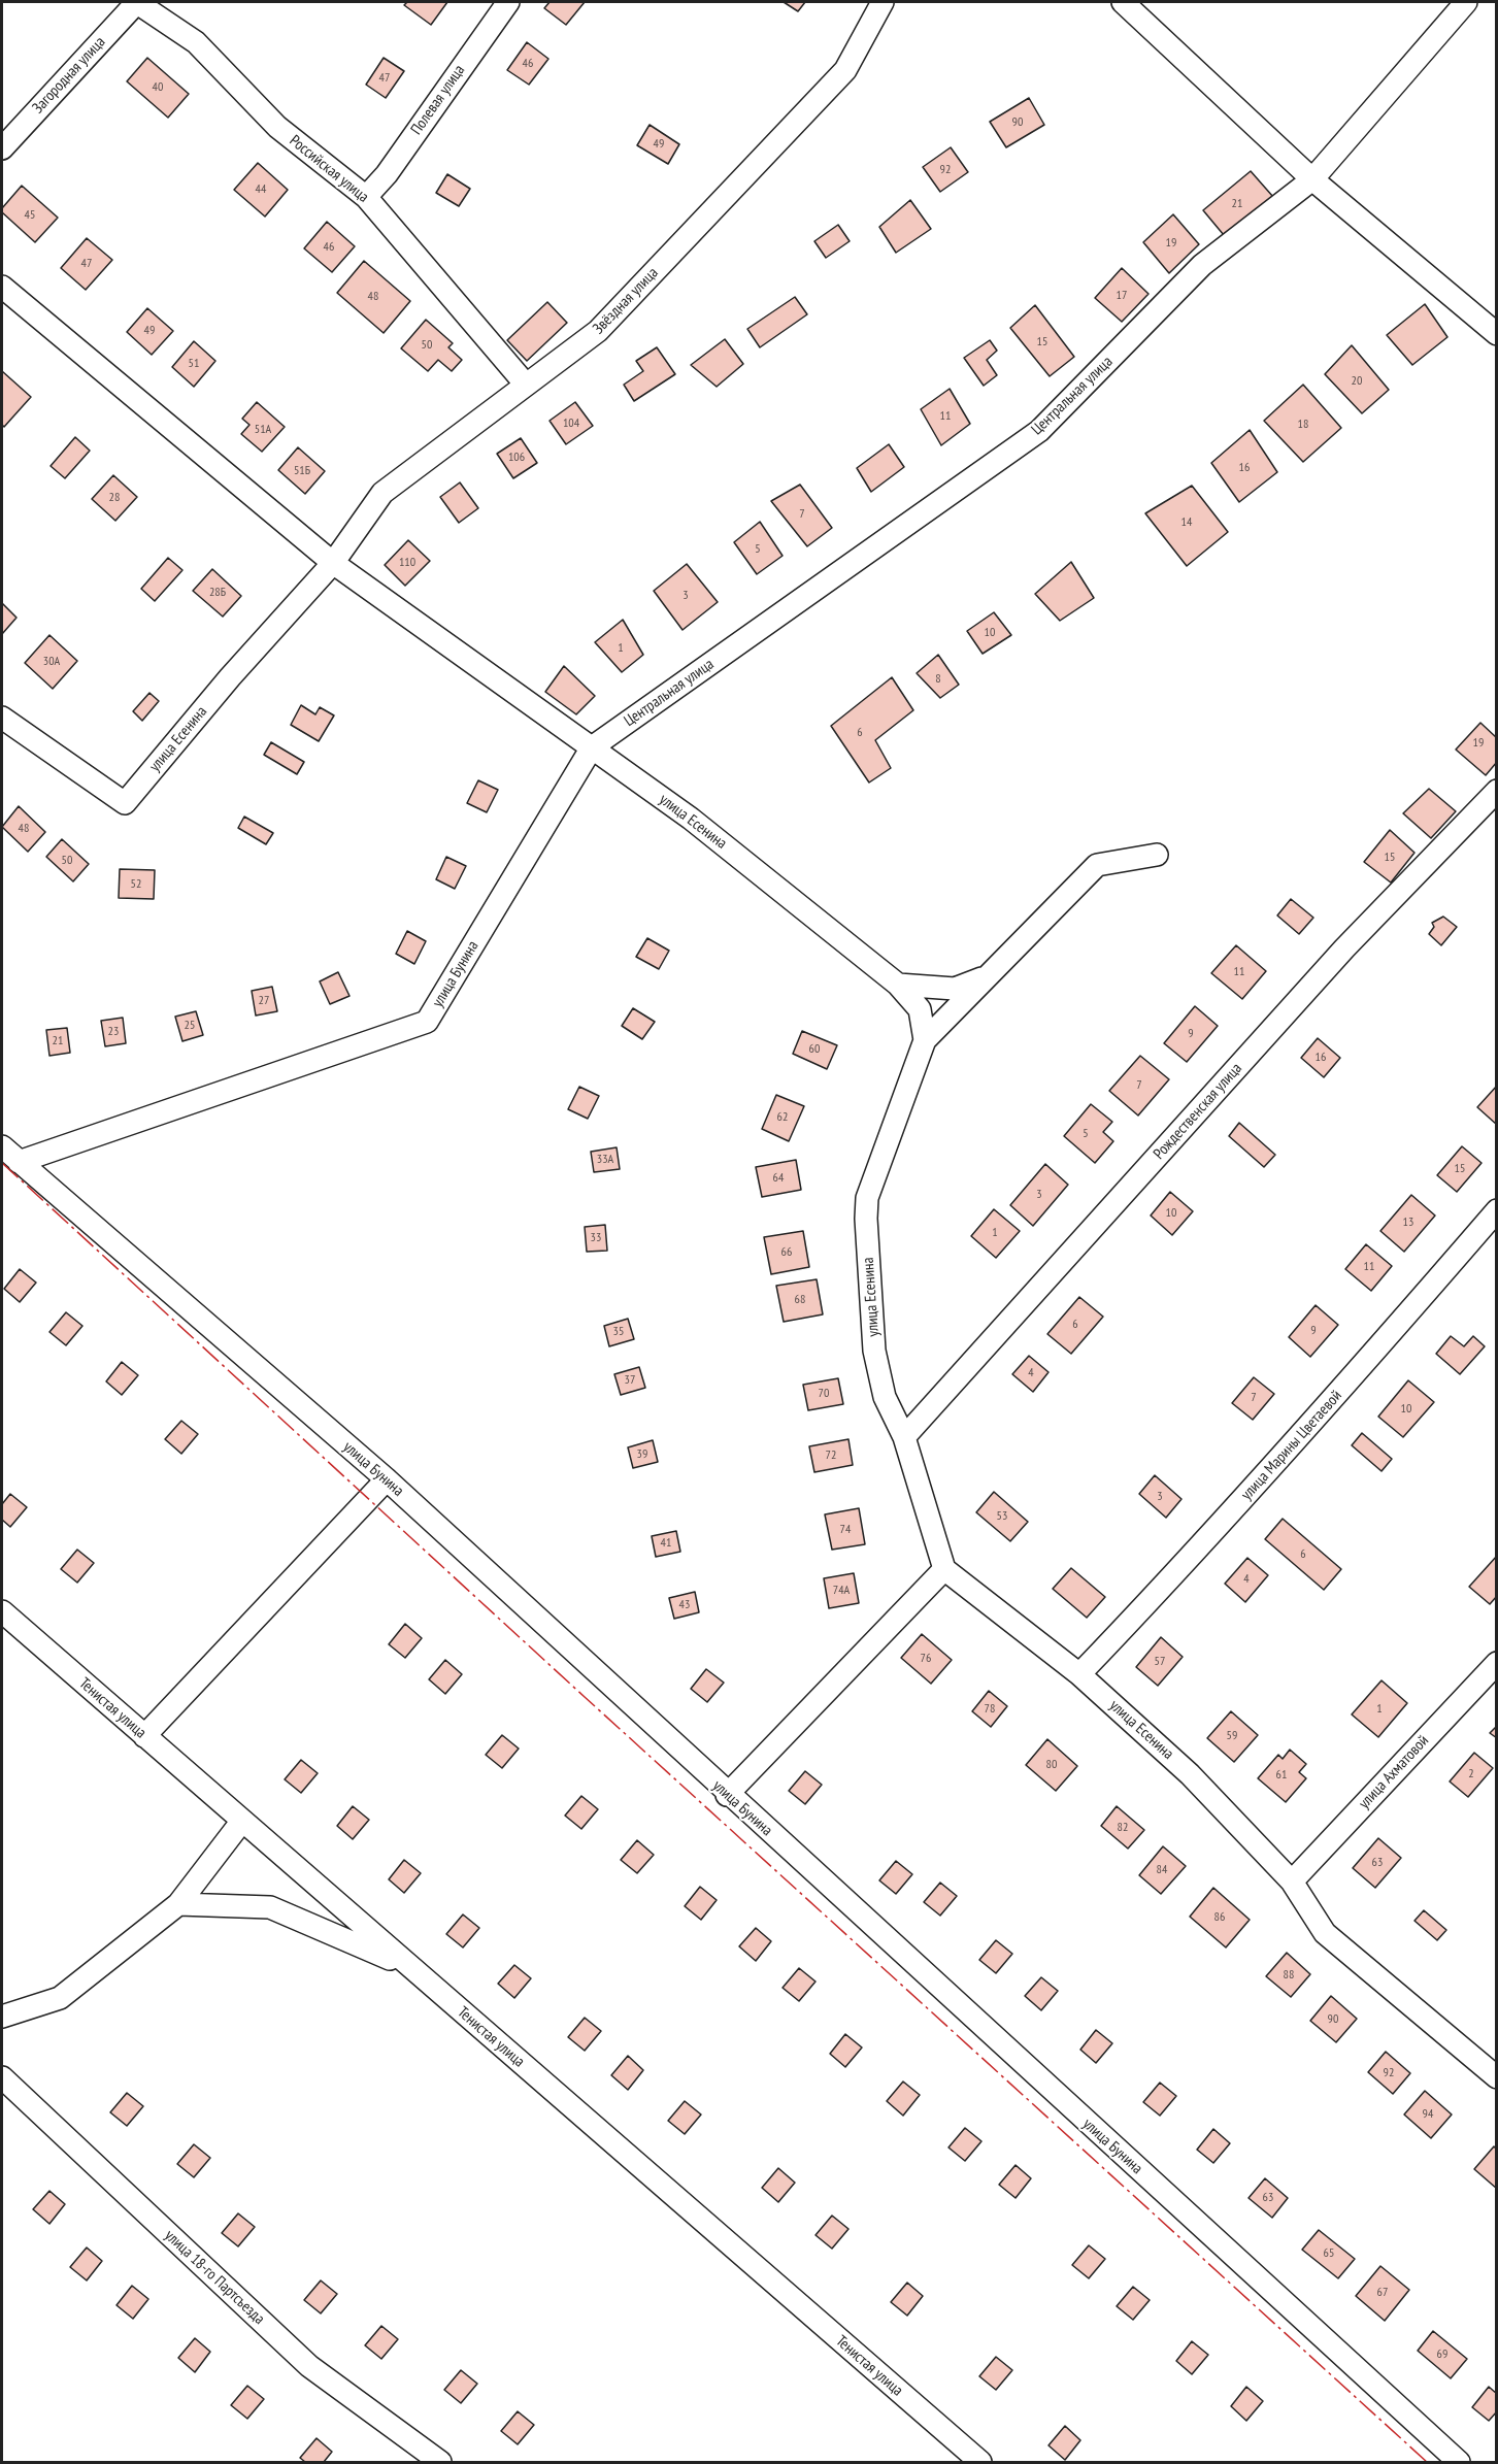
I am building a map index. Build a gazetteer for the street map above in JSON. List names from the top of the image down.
{
  "streets": {
    "street": [
      "Загородная улица",
      "Полевая улица",
      "Российская улица",
      "Звёздная улица",
      "Центральная улица",
      "улица Есенина",
      "улица Бунина",
      "Рождественская улица",
      "улица Марины Цветаевой",
      "Тенистая улица",
      "улица Ахматовой",
      "улица 18-го Партсъезда"
    ]
  },
  "crossings": [
    ["Загородная улица", "Российская улица"],
    ["Полевая улица", "Российская улица"],
    ["Российская улица", "Звёздная улица"],
    ["Звёздная улица", "улица Есенина"],
    ["Центральная улица", "улица Есенина"],
    ["Центральная улица", "улица Бунина"],
    ["улица Есенина", "улица Бунина"],
    ["улица Есенина", "Рождественская улица"],
    ["улица Есенина", "улица Марины Цветаевой"],
    ["улица Есенина", "улица Ахматовой"]
  ],
  "house_numbers": [
    "46",
    "47",
    "40",
    "90",
    "49",
    "92",
    "44",
    "21",
    "45",
    "19",
    "46",
    "47",
    "17",
    "48",
    "49",
    "15",
    "50",
    "51",
    "20",
    "11",
    "104",
    "18",
    "51А",
    "106",
    "16",
    "51Б",
    "28",
    "7",
    "14",
    "5",
    "110",
    "28Б",
    "3",
    "10",
    "1",
    "30А",
    "8",
    "6",
    "19",
    "48",
    "15",
    "50",
    "52",
    "11",
    "27",
    "25",
    "23",
    "9",
    "21",
    "60",
    "16",
    "7",
    "62",
    "5",
    "33А",
    "15",
    "64",
    "3",
    "10",
    "13",
    "1",
    "33",
    "66",
    "11",
    "68",
    "6",
    "9",
    "35",
    "4",
    "37",
    "70",
    "7",
    "10",
    "39",
    "72",
    "3",
    "53",
    "74",
    "41",
    "6",
    "4",
    "74А",
    "43",
    "76",
    "57",
    "78",
    "1",
    "59",
    "80",
    "2",
    "61",
    "82",
    "63",
    "84",
    "86",
    "88",
    "90",
    "92",
    "94",
    "63",
    "65",
    "67",
    "69"
  ]
}
